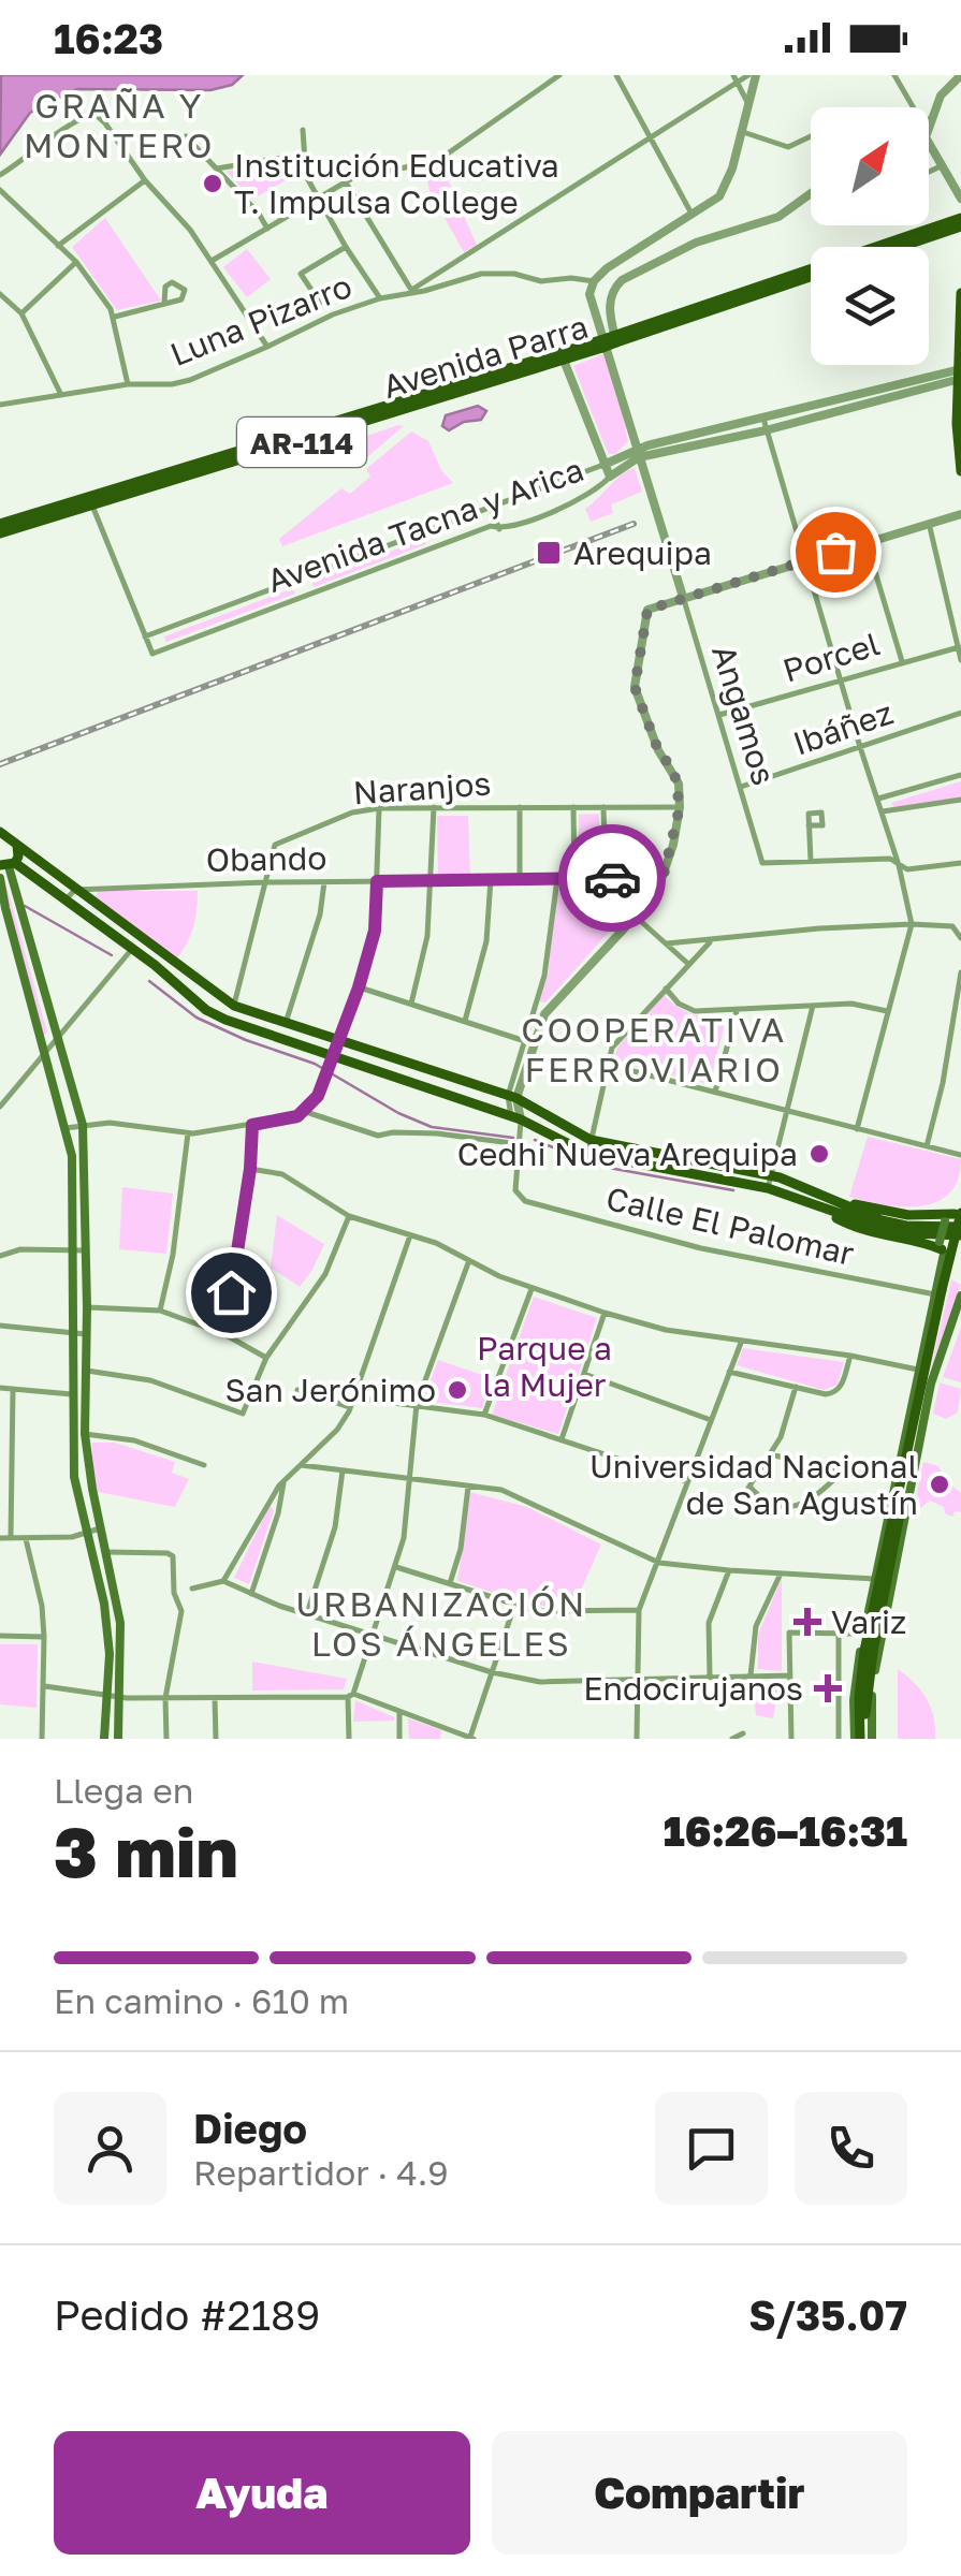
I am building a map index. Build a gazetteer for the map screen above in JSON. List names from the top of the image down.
{
  "streets": {
    "main road": ["Avenida Parra", "AR-114"],
    "street": [
      "Luna Pizarro",
      "Avenida Tacna y Arica",
      "Porcel",
      "Angamos",
      "Ibáñez",
      "Naranjos",
      "Obando",
      "Calle El Palomar"
    ]
  },
  "crossings": [
    ["Avenida Parra", "AR-114"],
    ["Avenida Tacna y Arica", "Angamos"],
    ["Porcel", "Angamos"],
    ["Angamos", "Ibáñez"],
    ["Naranjos", "Obando"]
  ],
  "districts": ["GRAÑA Y MONTERO", "COOPERATIVA FERROVIARIO", "URBANIZACIÓN LOS ÁNGELES"],
  "parks": ["Parque a la Mujer"],
  "places": {
    "other": [
      "Institución Educativa T. Impulsa College",
      "Cedhi Nueva Arequipa",
      "San Jerónimo",
      "Universidad Nacional de San Agustín"
    ],
    "transit": ["Arequipa"],
    "health": ["Variz", "Endocirujanos"]
  },
  "north": "top right",
  "page": {
    "status": "16:23",
    "heading": ["3 min", "Llega en", "16:26–16:31"],
    "panel": [
      "Diego",
      "Repartidor · 4.9",
      "Pedido #2189",
      "S/35.07"
    ],
    "bar": "En camino · 610 m",
    "buttons": ["Ayuda", "Compartir"]
  }
}
